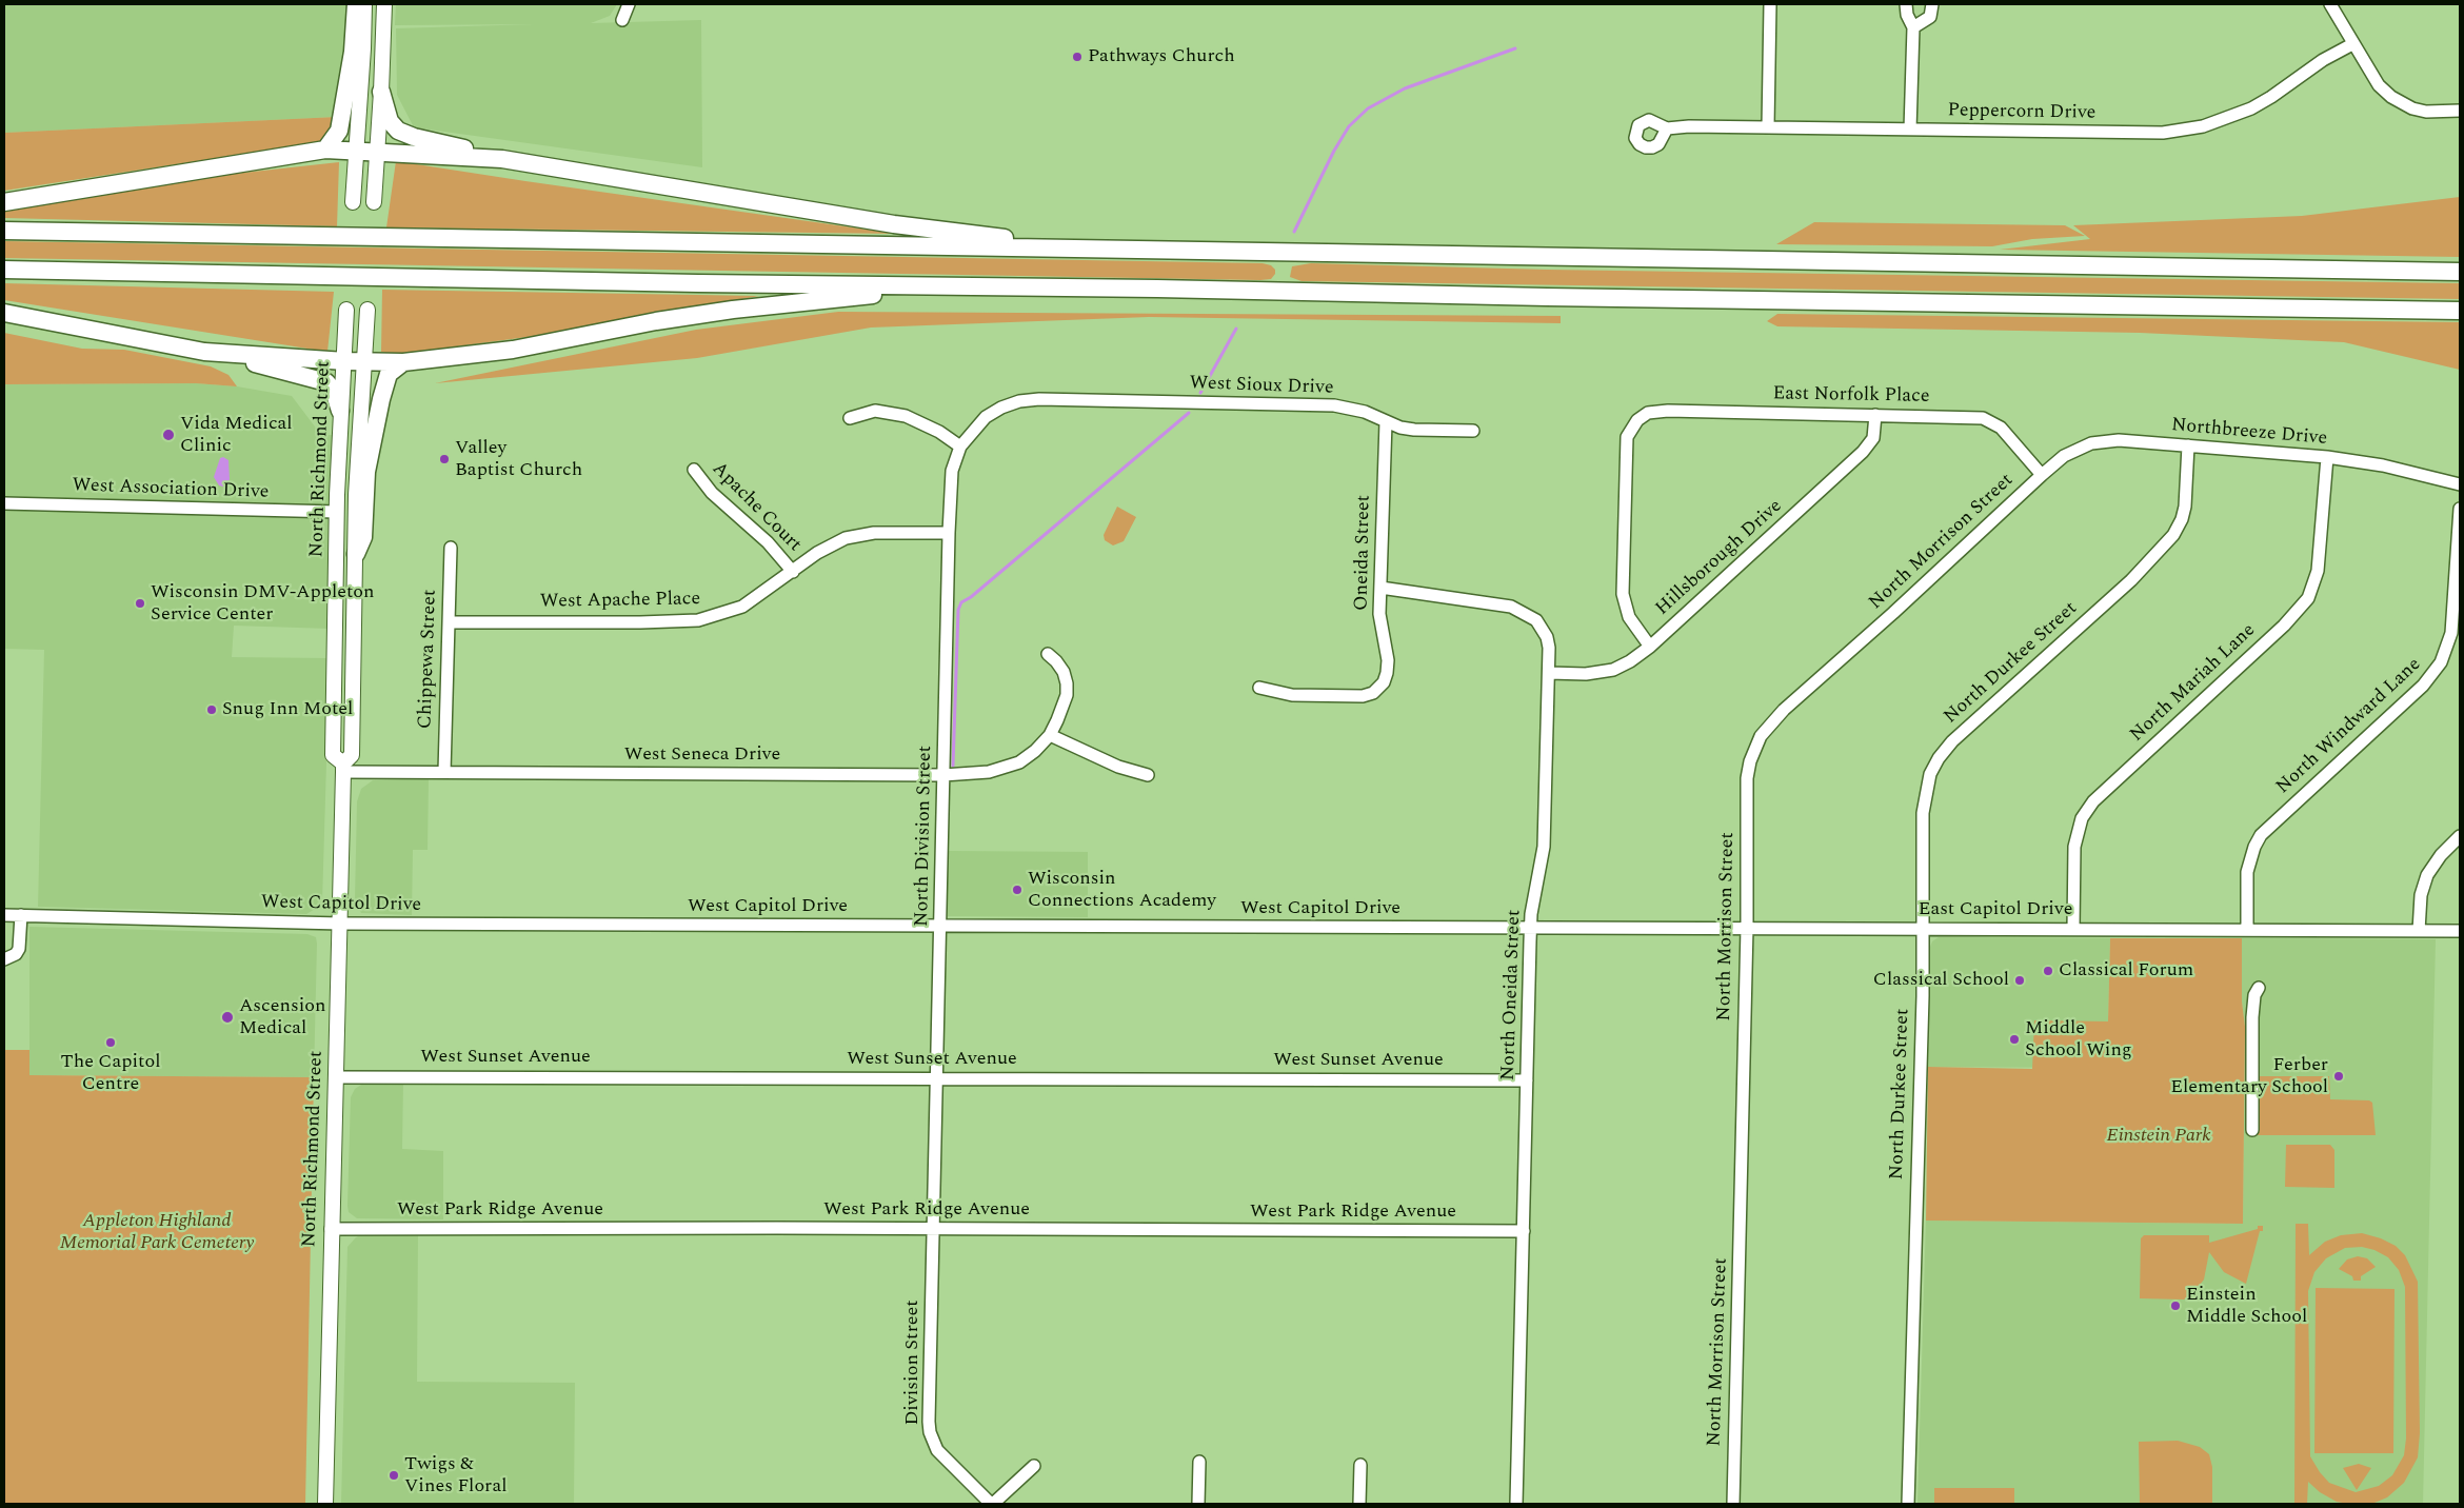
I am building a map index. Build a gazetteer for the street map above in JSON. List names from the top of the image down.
{
  "streets": {
    "main road": ["North Richmond Street"],
    "street": [
      "Peppercorn Drive",
      "West Sioux Drive",
      "East Norfolk Place",
      "Northbreeze Drive",
      "West Association Drive",
      "Apache Court",
      "North Morrison Street",
      "Oneida Street",
      "Hillsborough Drive",
      "West Apache Place",
      "Chippewa Street",
      "North Durkee Street",
      "North Mariah Lane",
      "North Windward Lane",
      "West Seneca Drive",
      "North Division Street",
      "West Capitol Drive",
      "East Capitol Drive",
      "North Oneida Street",
      "West Sunset Avenue",
      "West Park Ridge Avenue",
      "Division Street"
    ]
  },
  "crossings": [
    ["West Sioux Drive", "Oneida Street"],
    ["West Sioux Drive", "North Division Street"],
    ["East Norfolk Place", "Northbreeze Drive"],
    ["East Norfolk Place", "North Morrison Street"],
    ["East Norfolk Place", "Hillsborough Drive"],
    ["Northbreeze Drive", "North Morrison Street"],
    ["Northbreeze Drive", "North Durkee Street"],
    ["Northbreeze Drive", "North Mariah Lane"],
    ["North Richmond Street", "West Association Drive"],
    ["North Richmond Street", "West Seneca Drive"],
    ["North Richmond Street", "West Capitol Drive"],
    ["North Richmond Street", "West Sunset Avenue"],
    ["North Richmond Street", "West Park Ridge Avenue"],
    ["Apache Court", "West Apache Place"],
    ["North Morrison Street", "East Capitol Drive"],
    ["Oneida Street", "North Oneida Street"],
    ["Hillsborough Drive", "North Oneida Street"],
    ["West Apache Place", "Chippewa Street"],
    ["West Apache Place", "North Division Street"],
    ["Chippewa Street", "West Seneca Drive"],
    ["North Durkee Street", "East Capitol Drive"],
    ["North Mariah Lane", "East Capitol Drive"],
    ["North Windward Lane", "East Capitol Drive"],
    ["West Seneca Drive", "North Division Street"],
    ["North Division Street", "West Capitol Drive"],
    ["North Division Street", "West Sunset Avenue"],
    ["North Division Street", "West Park Ridge Avenue"],
    ["North Division Street", "Division Street"],
    ["West Capitol Drive", "East Capitol Drive"],
    ["West Capitol Drive", "North Oneida Street"],
    ["East Capitol Drive", "North Oneida Street"],
    ["North Oneida Street", "West Sunset Avenue"],
    ["North Oneida Street", "West Park Ridge Avenue"],
    ["West Park Ridge Avenue", "Division Street"]
  ],
  "parks": ["Einstein Park", "Appleton Highland Memorial Park Cemetery"],
  "places": [
    "Pathways Church",
    "Vida Medical Clinic",
    "Valley Baptist Church",
    "Wisconsin DMV-Appleton Service Center",
    "Snug Inn Motel",
    "Wisconsin Connections Academy",
    "Classical Forum",
    "Classical School",
    "Ascension Medical",
    "Middle School Wing",
    "The Capitol Centre",
    "Ferber Elementary School",
    "Einstein Middle School",
    "Twigs & Vines Floral"
  ]
}
